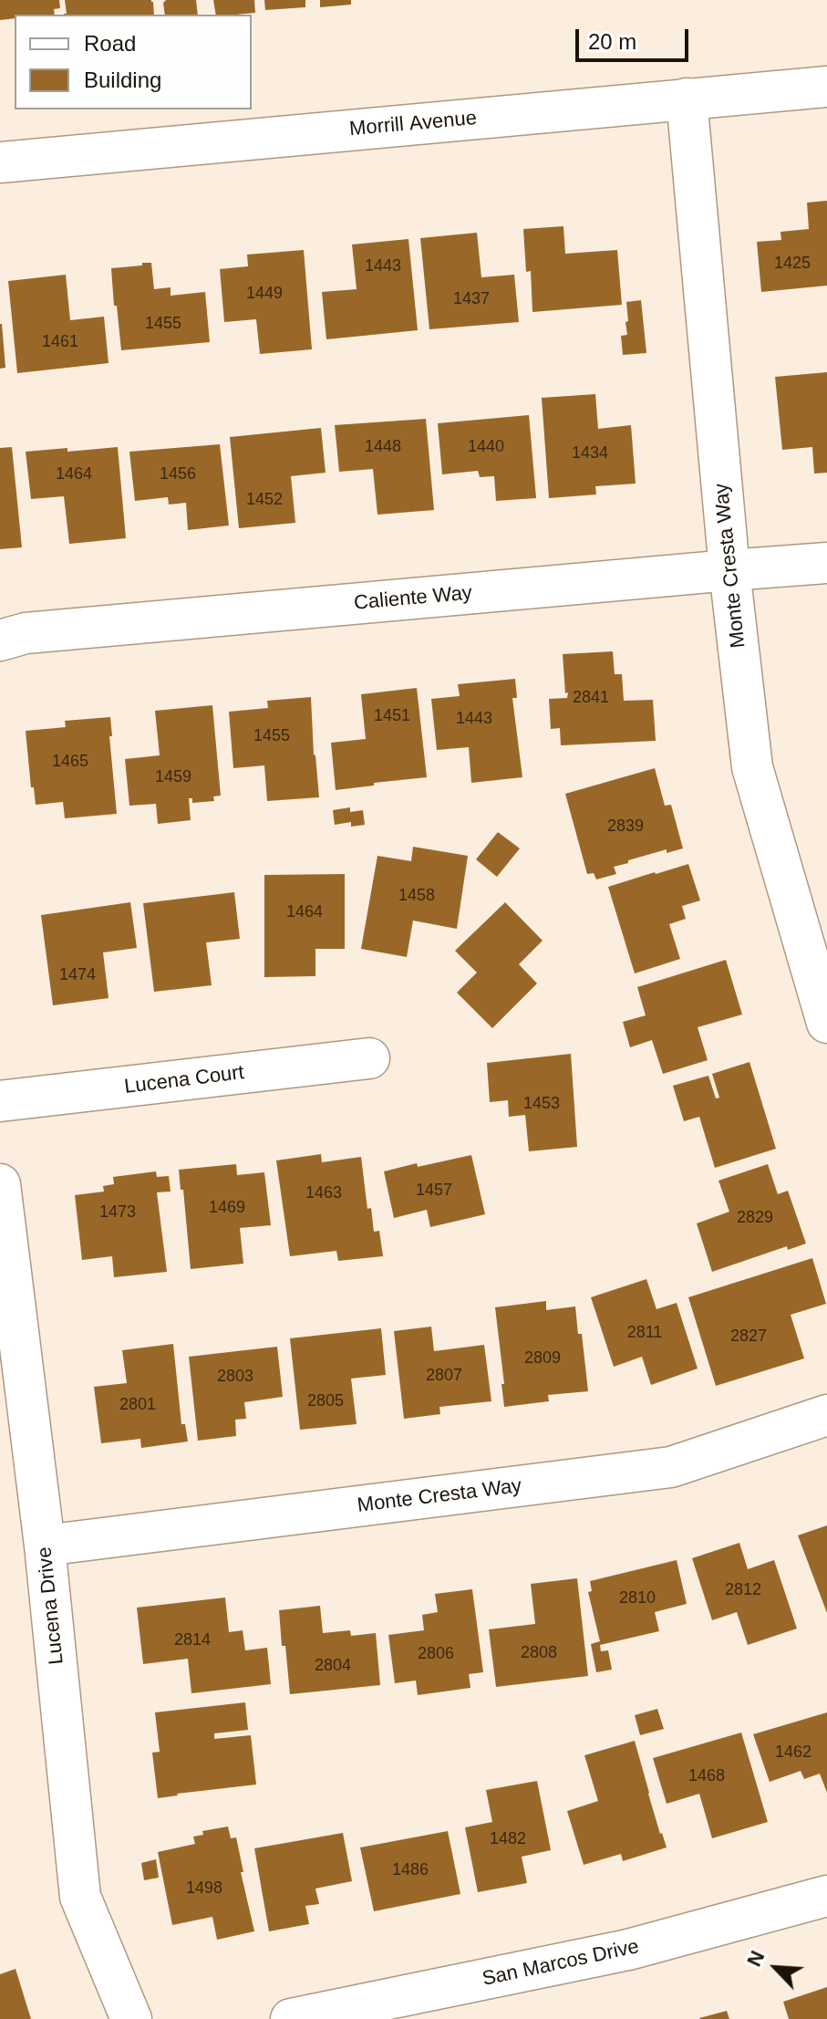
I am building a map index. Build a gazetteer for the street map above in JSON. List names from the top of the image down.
{
  "streets": {
    "street": [
      "Morrill Avenue",
      "Monte Cresta Way",
      "Caliente Way",
      "Lucena Court",
      "Lucena Drive",
      "San Marcos Drive"
    ]
  },
  "crossings": [
    ["Morrill Avenue", "Monte Cresta Way"],
    ["Monte Cresta Way", "Caliente Way"],
    ["Monte Cresta Way", "Lucena Drive"]
  ],
  "house_numbers": [
    "1425",
    "1443",
    "1449",
    "1437",
    "1455",
    "1461",
    "1448",
    "1440",
    "1434",
    "1464",
    "1456",
    "1452",
    "2841",
    "1451",
    "1443",
    "1455",
    "1465",
    "1459",
    "2839",
    "1458",
    "1464",
    "1474",
    "1453",
    "1457",
    "1463",
    "1469",
    "1473",
    "2829",
    "2811",
    "2827",
    "2809",
    "2807",
    "2803",
    "2805",
    "2801",
    "2812",
    "2810",
    "2814",
    "2808",
    "2806",
    "2804",
    "1462",
    "1468",
    "1482",
    "1486",
    "1498"
  ],
  "legend": ["Road", "Building"],
  "scale_bar": "20 m",
  "north": "top left"
}
